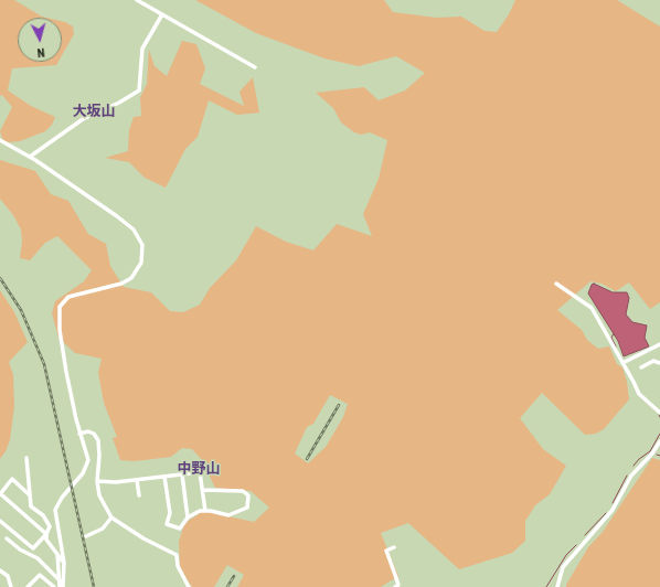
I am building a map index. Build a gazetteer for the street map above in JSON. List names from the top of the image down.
{
  "districts": ["大坂山", "中野山"],
  "north": "bottom"
}
